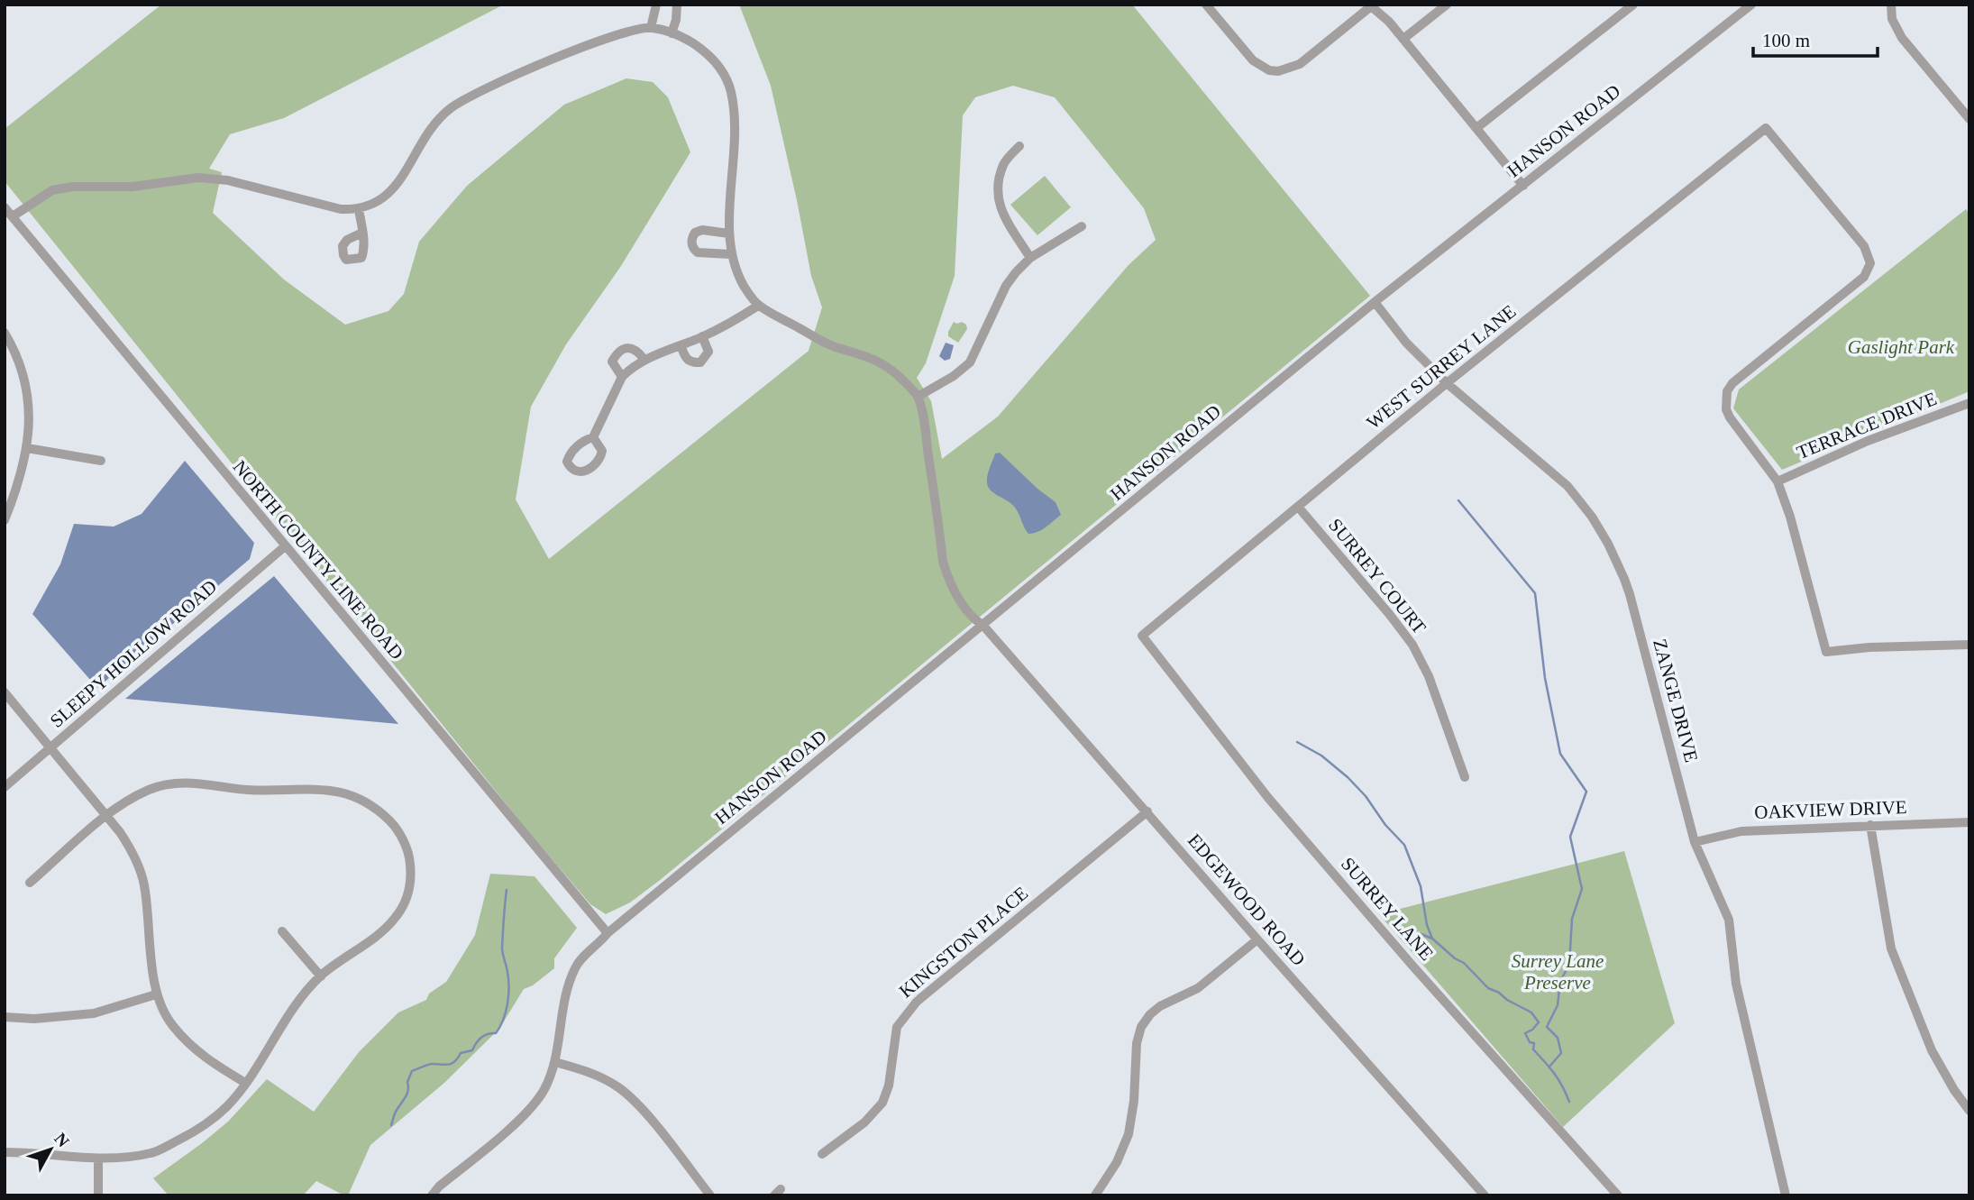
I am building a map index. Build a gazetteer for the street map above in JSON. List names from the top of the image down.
{
  "streets": {
    "street": [
      "HANSON ROAD",
      "WEST SURREY LANE",
      "TERRACE DRIVE",
      "NORTH COUNTY LINE ROAD",
      "SURREY COURT",
      "SLEEPY HOLLOW ROAD",
      "ZANGE DRIVE",
      "OAKVIEW DRIVE",
      "EDGEWOOD ROAD",
      "SURREY LANE",
      "KINGSTON PLACE"
    ]
  },
  "crossings": [
    ["HANSON ROAD", "NORTH COUNTY LINE ROAD"],
    ["HANSON ROAD", "ZANGE DRIVE"],
    ["HANSON ROAD", "EDGEWOOD ROAD"],
    ["WEST SURREY LANE", "TERRACE DRIVE"],
    ["WEST SURREY LANE", "SURREY COURT"],
    ["WEST SURREY LANE", "ZANGE DRIVE"],
    ["WEST SURREY LANE", "SURREY LANE"],
    ["NORTH COUNTY LINE ROAD", "SLEEPY HOLLOW ROAD"],
    ["ZANGE DRIVE", "OAKVIEW DRIVE"],
    ["EDGEWOOD ROAD", "KINGSTON PLACE"]
  ],
  "parks": ["Gaslight Park", "Surrey Lane Preserve"],
  "scale_bar": "100 m",
  "north": "top right"
}
